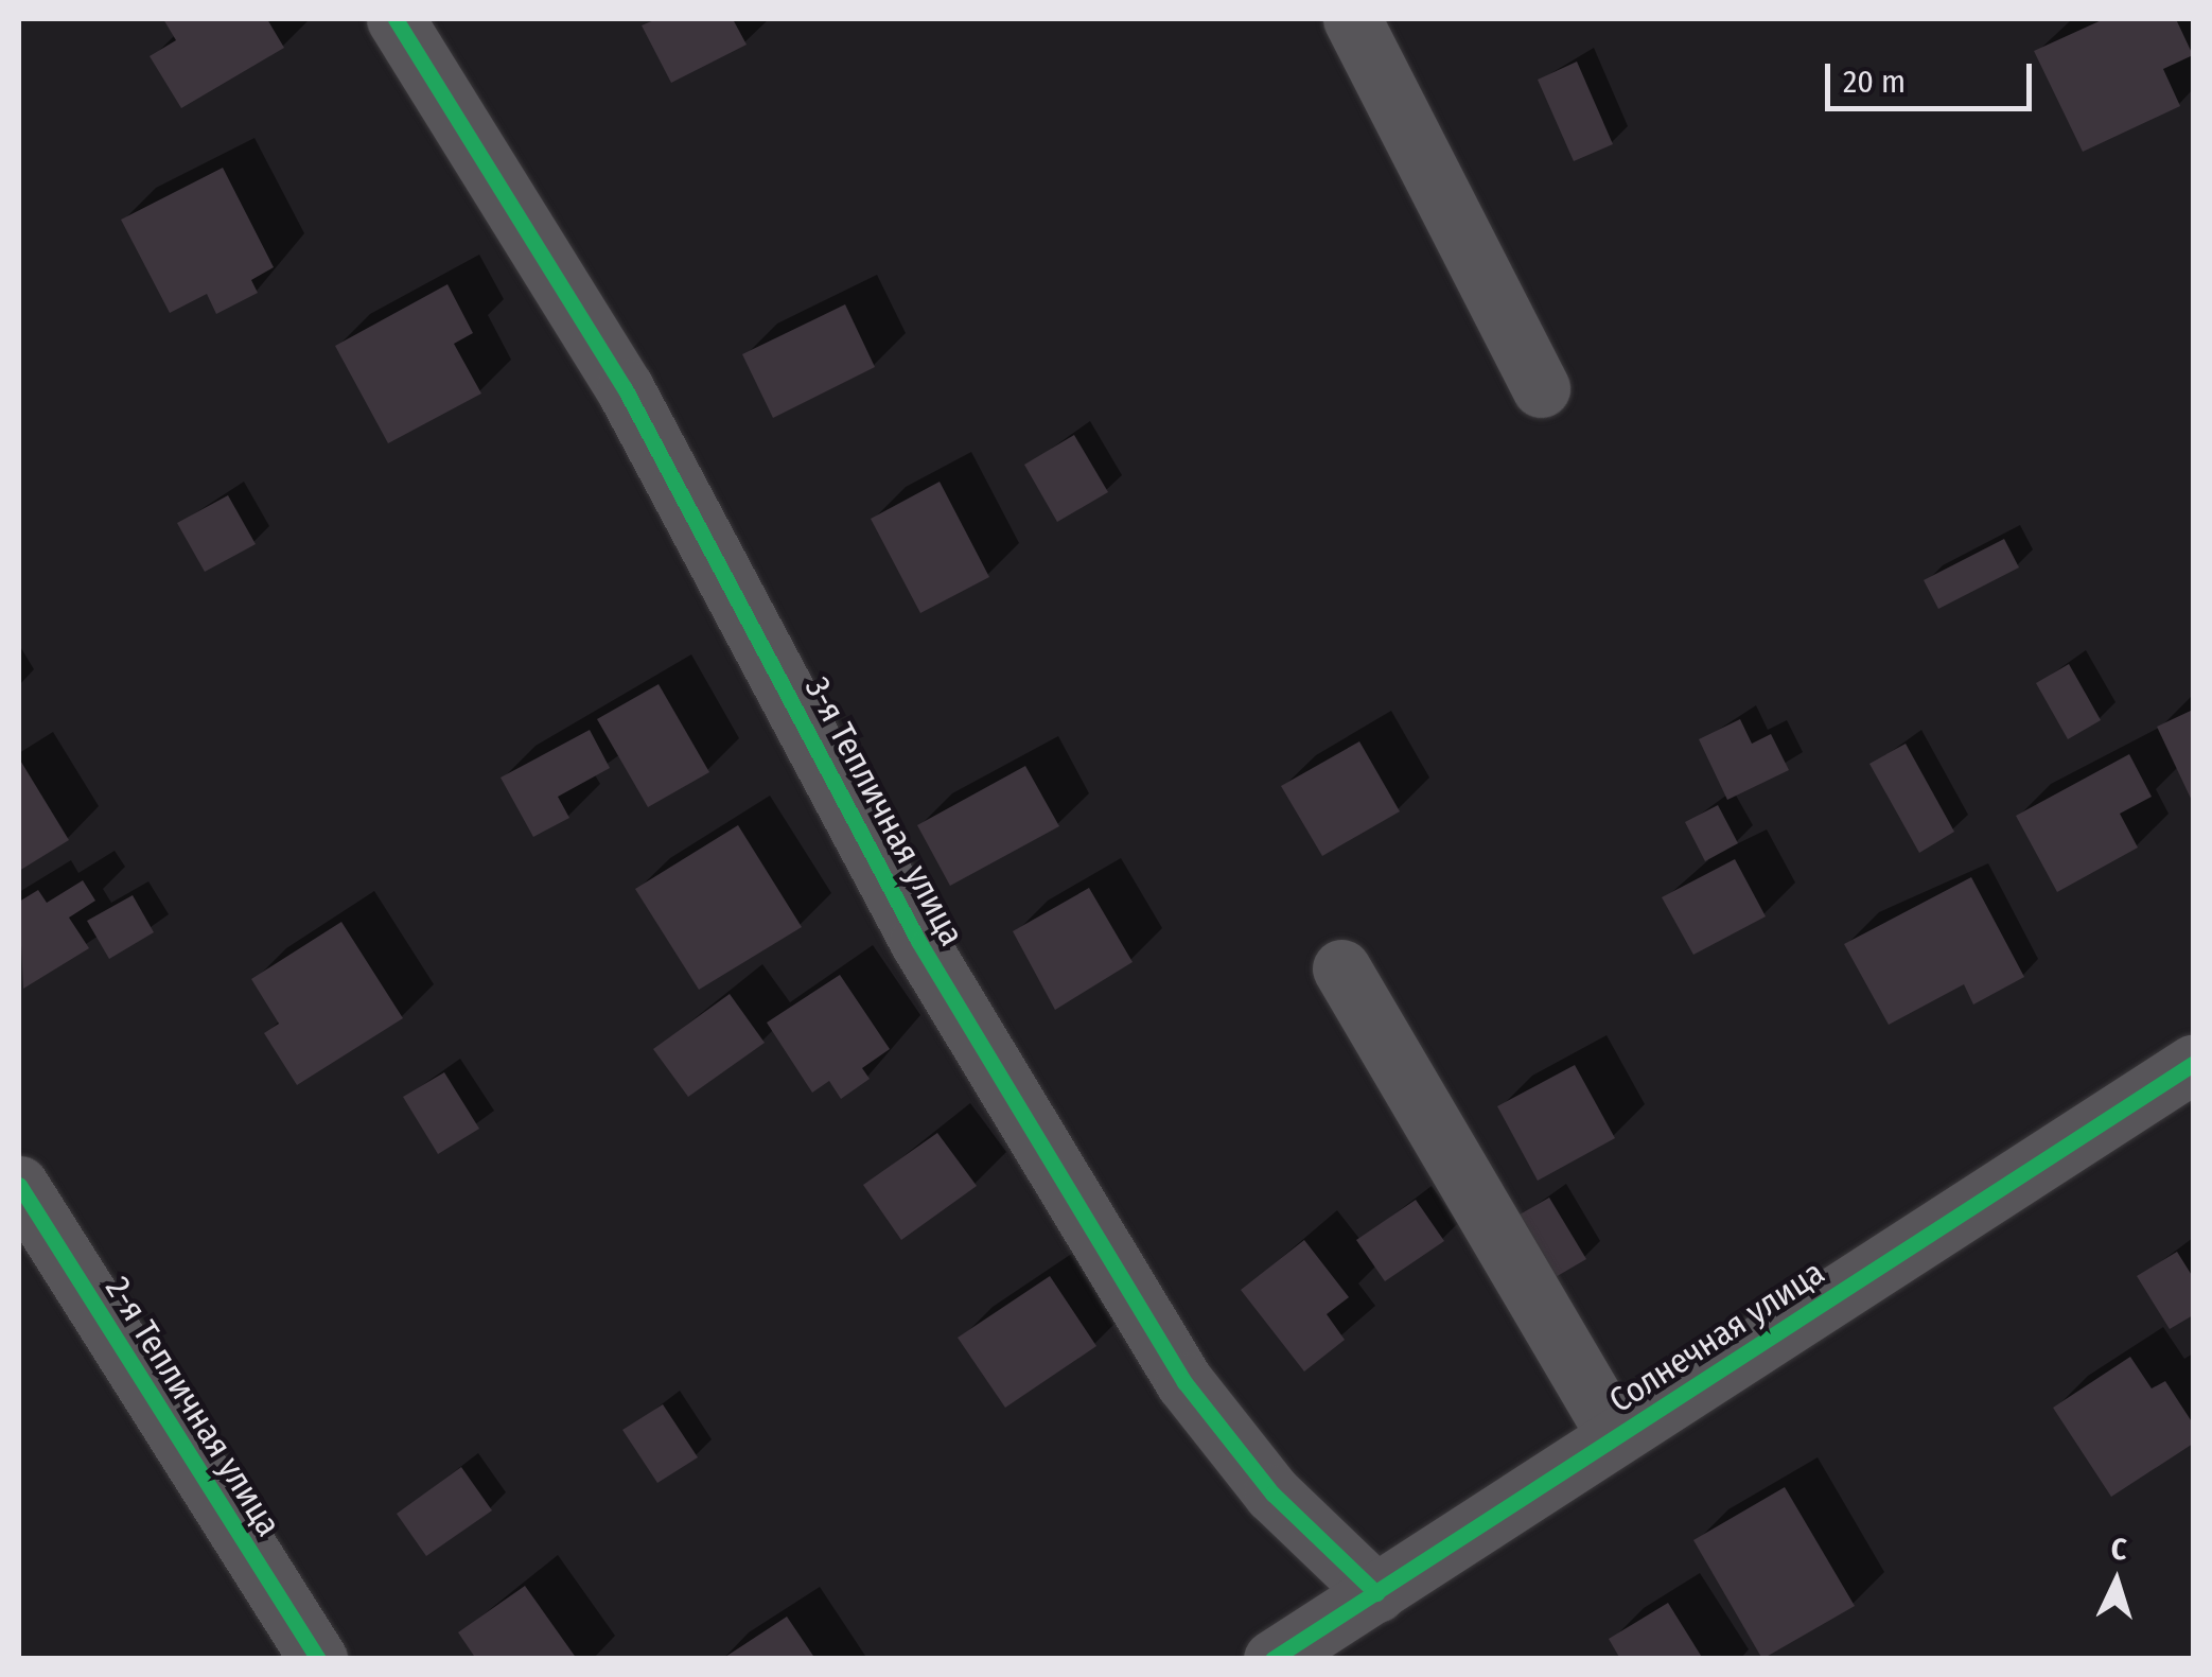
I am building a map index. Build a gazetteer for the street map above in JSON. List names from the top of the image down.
{
  "streets": {
    "street": ["3-я Тепличная улица", "Солнечная улица", "2-я Тепличная улица"]
  },
  "crossings": [
    ["3-я Тепличная улица", "Солнечная улица"]
  ],
  "scale_bar": "20 m",
  "north": "top"
}
